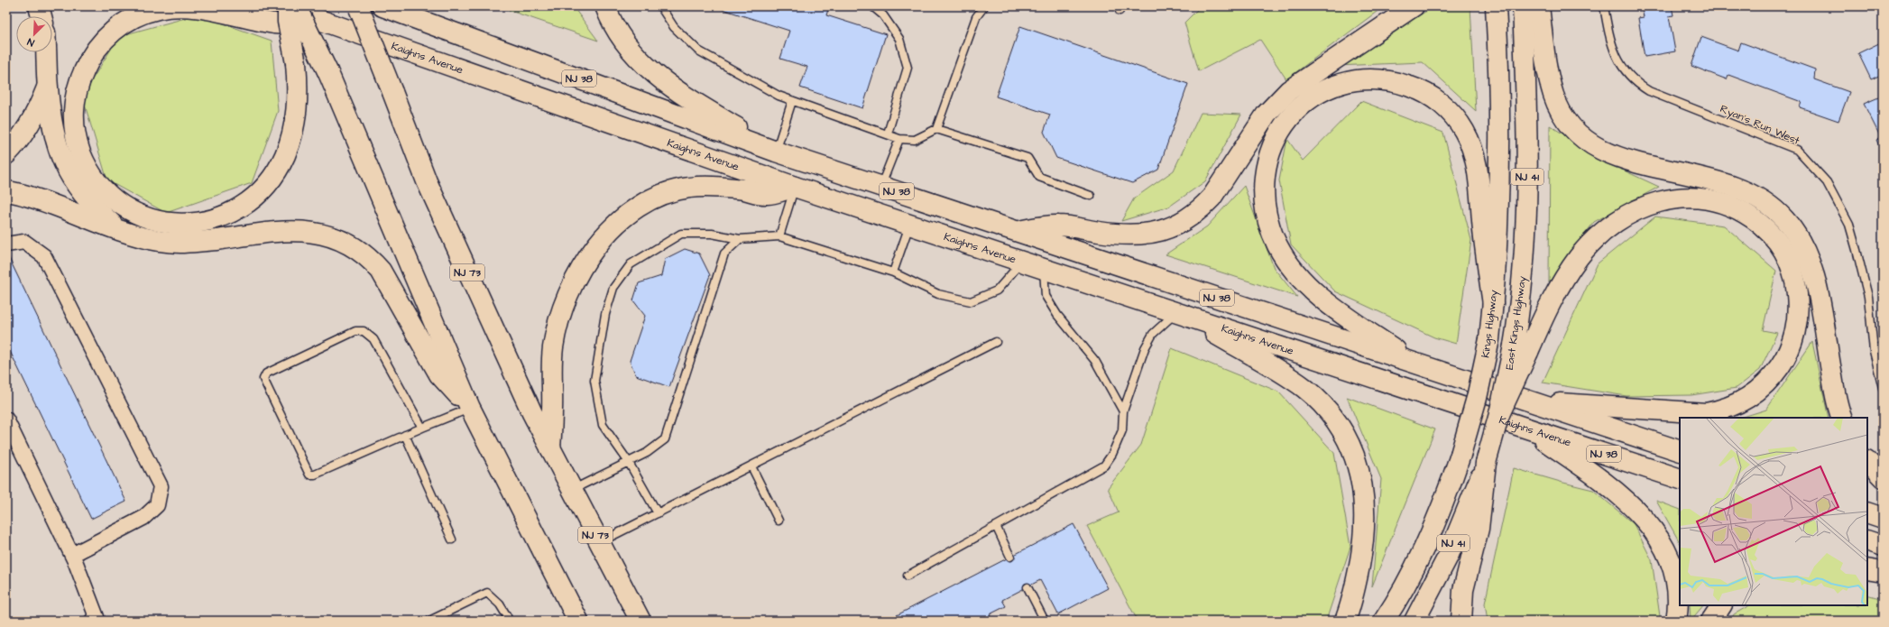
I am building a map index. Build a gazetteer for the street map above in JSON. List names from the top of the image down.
{
  "streets": {
    "main road": [
      "Kaighns Avenue",
      "NJ 38",
      "NJ 41",
      "NJ 73",
      "East Kings Highway",
      "Kings Highway"
    ],
    "lane": ["Ryan's Run West"]
  },
  "crossings": [
    ["NJ 41", "East Kings Highway"]
  ],
  "north": "bottom left"
}
